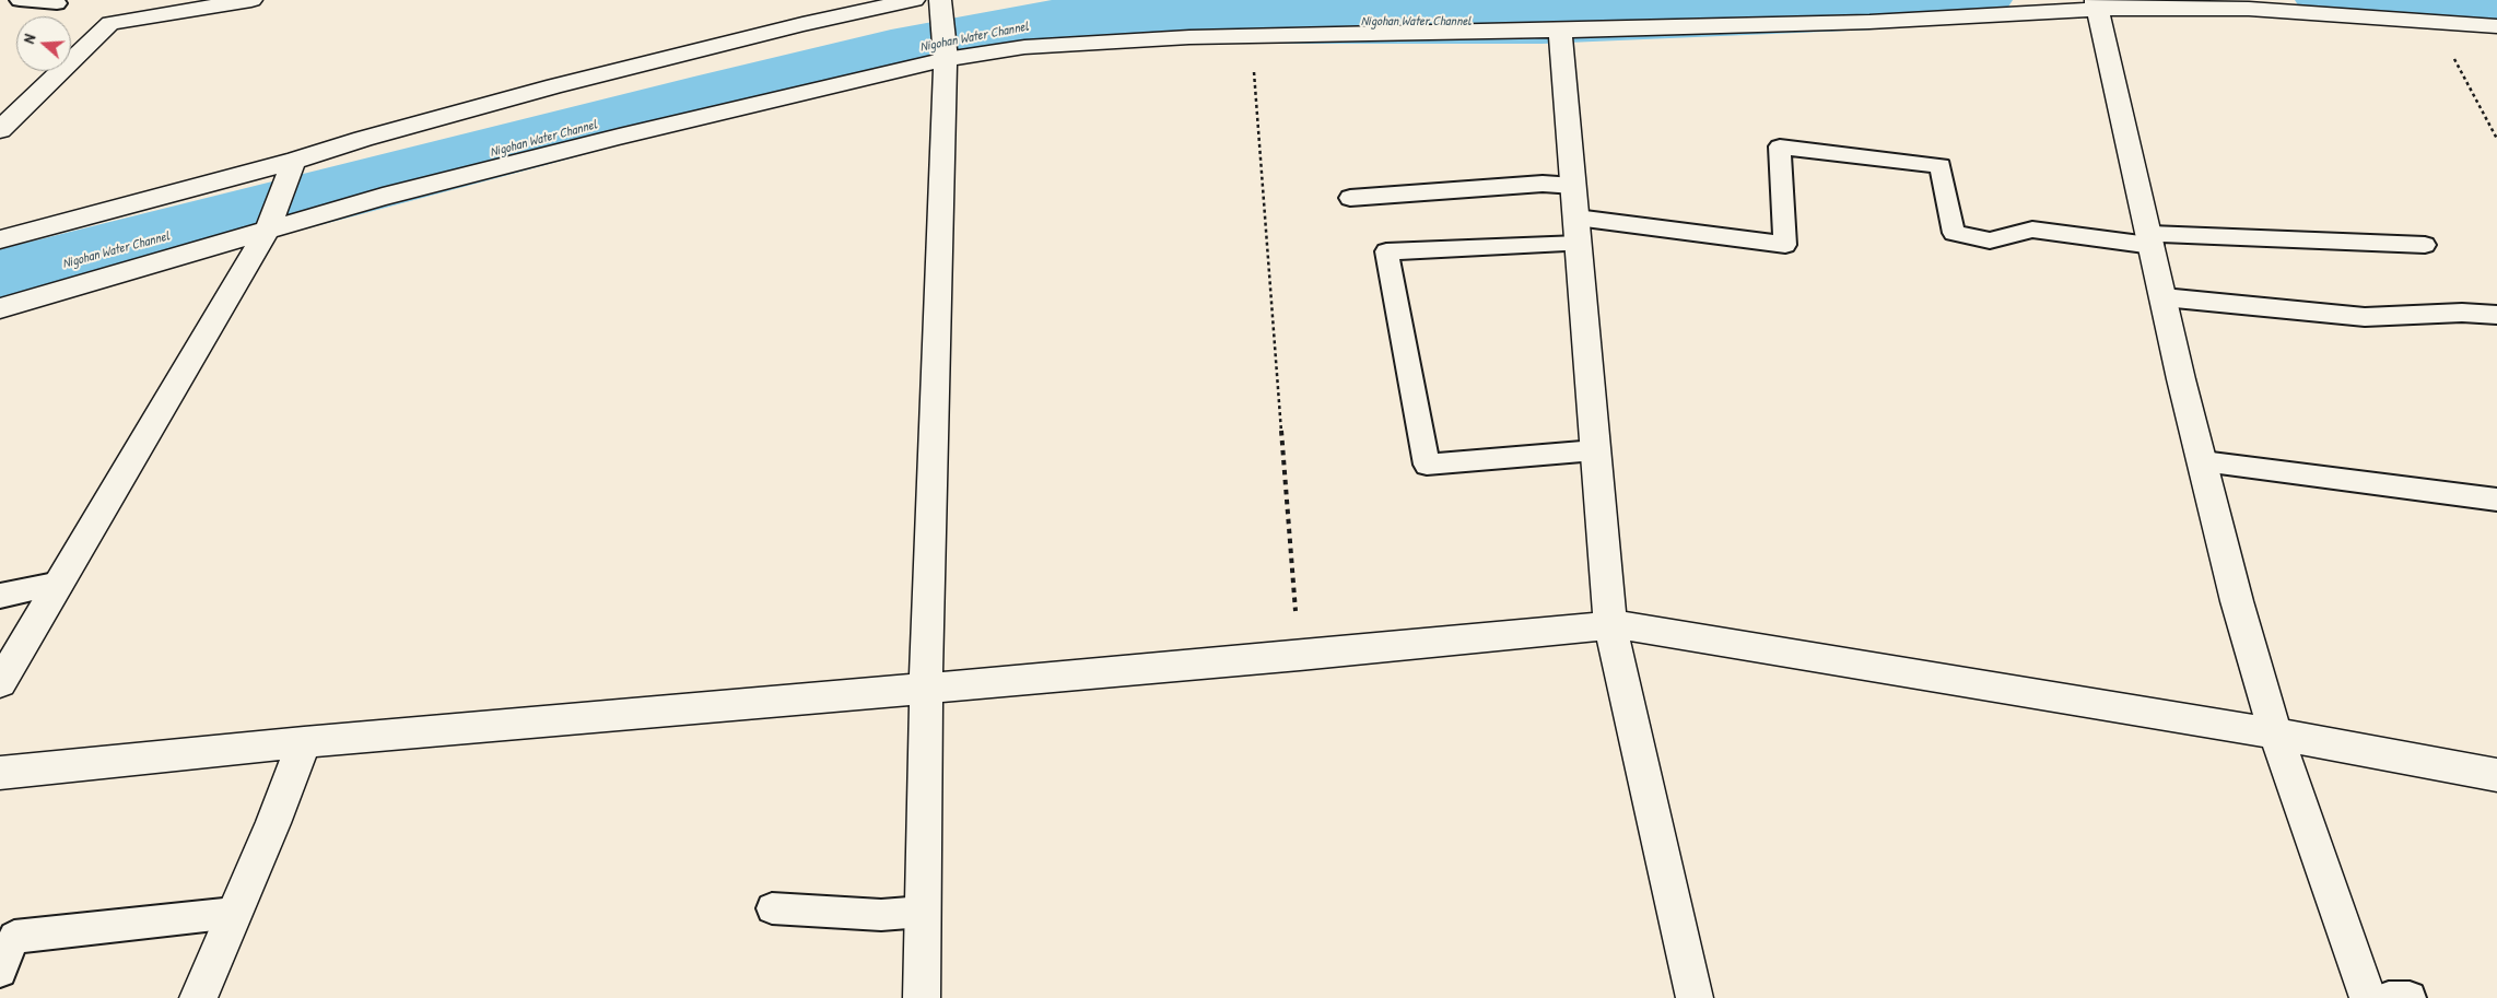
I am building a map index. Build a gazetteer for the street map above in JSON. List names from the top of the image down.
{
  "water": ["Nigohan Water Channel"],
  "north": "left"
}
